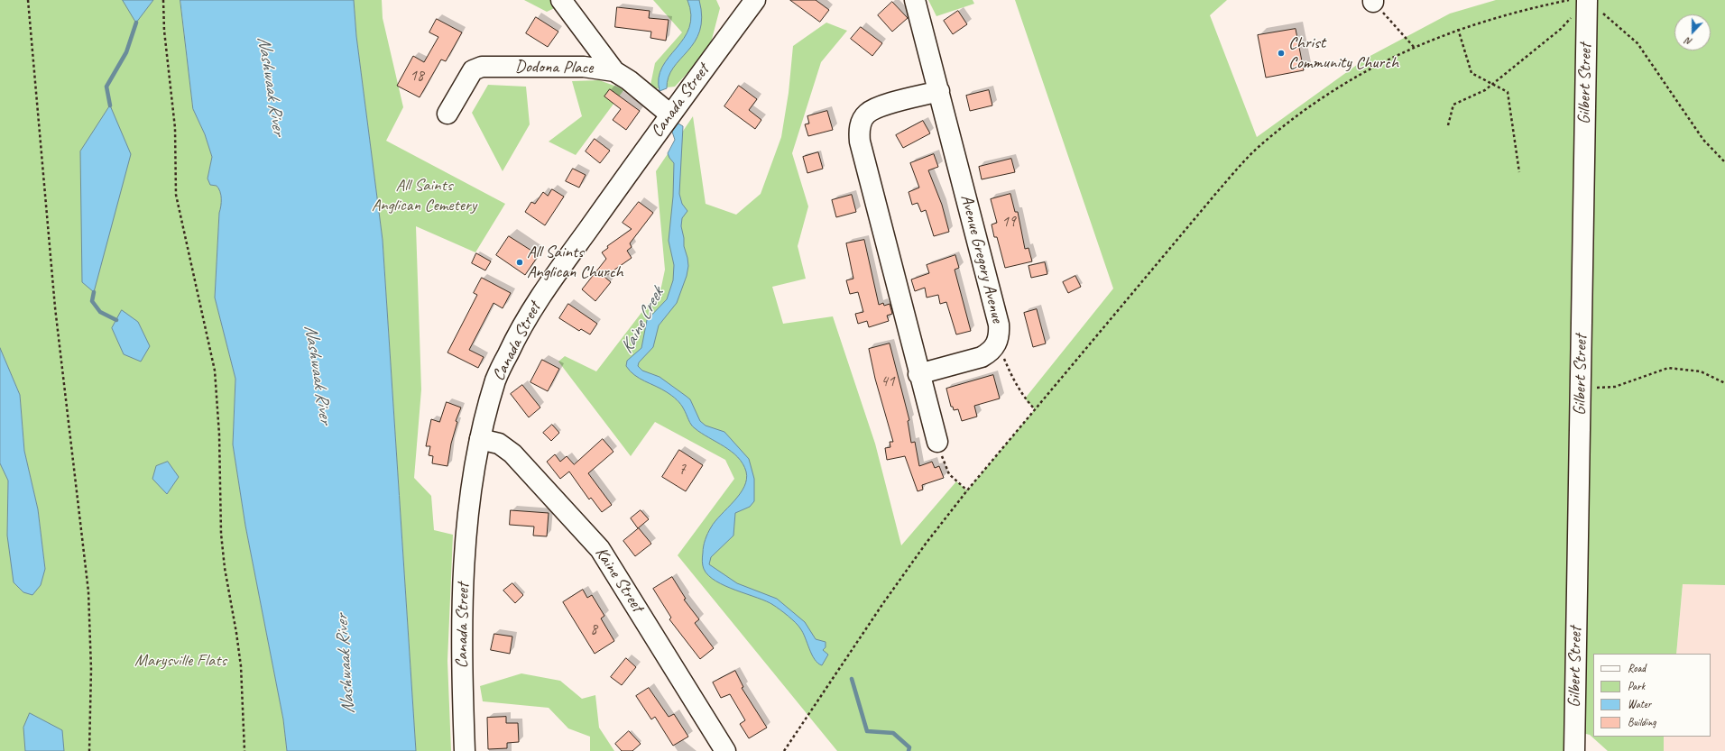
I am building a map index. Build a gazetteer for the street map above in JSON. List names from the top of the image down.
{
  "streets": {
    "street": [
      "Dodona Place",
      "Gilbert Street",
      "Canada Street",
      "Avenue Gregory Avenue",
      "Kaine Street"
    ]
  },
  "crossings": [
    ["Dodona Place", "Canada Street"],
    ["Canada Street", "Kaine Street"]
  ],
  "water": ["Nashwaak River", "Kaine Creek"],
  "parks": ["All Saints Anglican Cemetery", "Marysville Flats"],
  "places": ["Christ Community Church", "All Saints Anglican Church"],
  "house_numbers": [
    "18",
    "19",
    "41",
    "7",
    "8"
  ],
  "legend": [
    "Road",
    "Park",
    "Water",
    "Building"
  ],
  "north": "bottom"
}
